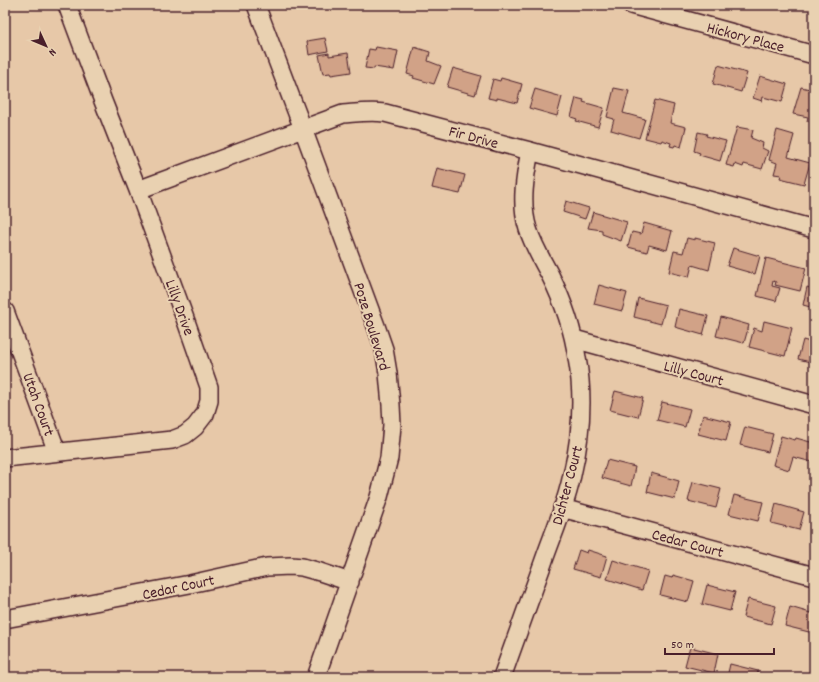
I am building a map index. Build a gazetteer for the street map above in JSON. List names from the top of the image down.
{
  "streets": {
    "street": [
      "Hickory Place",
      "Fir Drive",
      "Lilly Drive",
      "Poze Boulevard",
      "Lilly Court",
      "Utah Court",
      "Dichter Court",
      "Cedar Court"
    ]
  },
  "crossings": [
    ["Fir Drive", "Lilly Drive"],
    ["Fir Drive", "Poze Boulevard"],
    ["Fir Drive", "Dichter Court"],
    ["Lilly Drive", "Utah Court"],
    ["Poze Boulevard", "Cedar Court"],
    ["Lilly Court", "Dichter Court"],
    ["Dichter Court", "Cedar Court"]
  ],
  "scale_bar": "50 m",
  "north": "bottom right"
}
